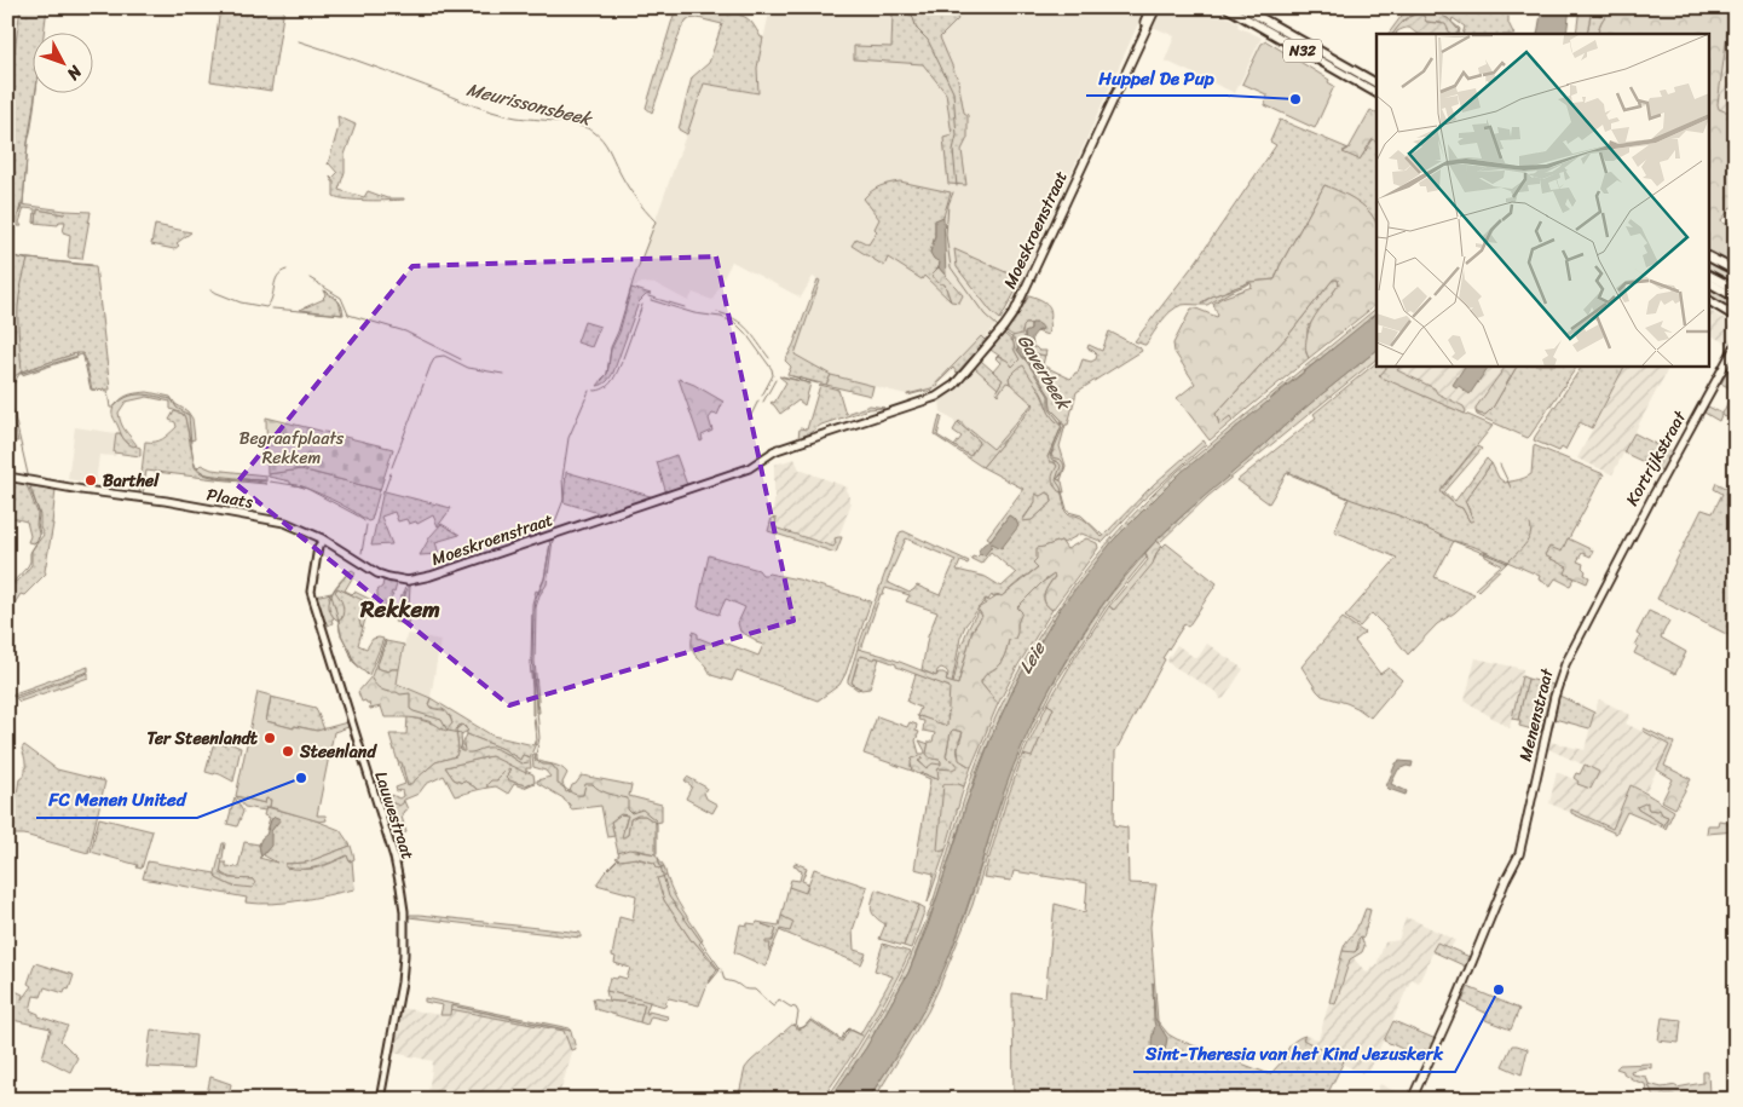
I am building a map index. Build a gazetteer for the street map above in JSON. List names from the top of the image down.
{
  "streets": {
    "highway": ["N32"],
    "main road": [
      "Moeskroenstraat",
      "Kortrijkstraat",
      "Plaats",
      "Menenstraat"
    ],
    "street": ["Lauwestraat"]
  },
  "crossings": [
    ["Moeskroenstraat", "Plaats"],
    ["Moeskroenstraat", "Lauwestraat"],
    ["Kortrijkstraat", "Menenstraat"]
  ],
  "districts": ["Rekkem"],
  "water": ["Meurissonsbeek", "Gaverbeek", "Leie"],
  "parks": ["Begraafplaats Rekkem"],
  "places": [
    "Huppel De Pup",
    "Barthel",
    "Ter Steenlandt",
    "Steenland",
    "FC Menen United",
    "Sint-Theresia van het Kind Jezuskerk"
  ],
  "north": "bottom right"
}
